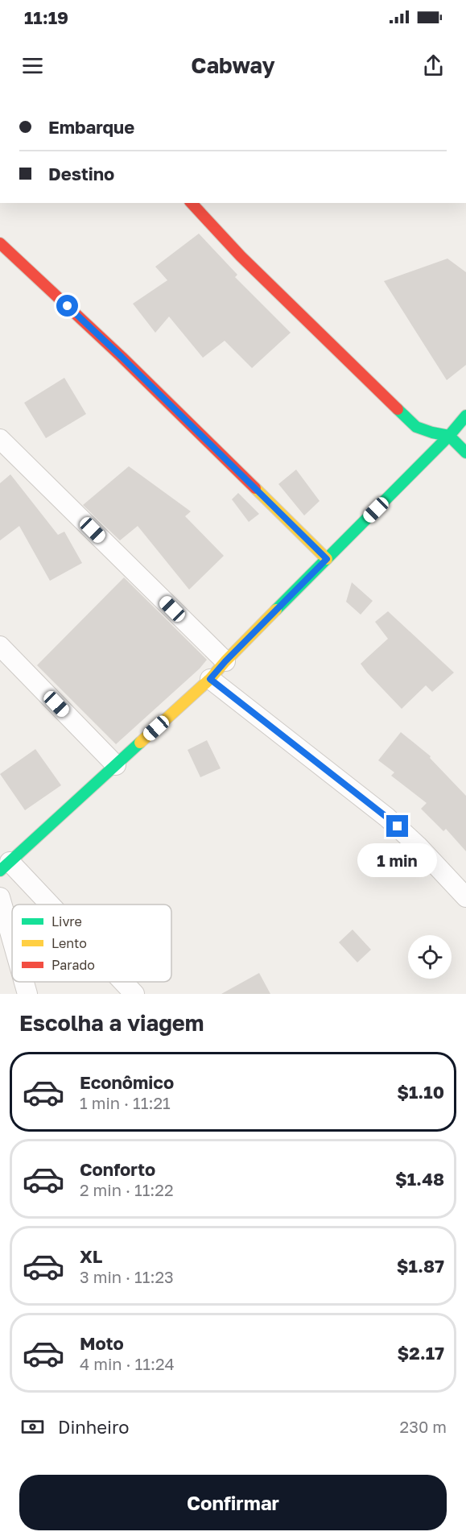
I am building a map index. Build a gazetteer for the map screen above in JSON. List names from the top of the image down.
{
  "legend": ["Livre", "Lento", "Parado"],
  "page": {
    "status": "11:19",
    "header": "Cabway",
    "banner": ["Embarque", "Destino"],
    "bubble": "1 min",
    "heading": "Escolha a viagem",
    "list": [
      {
        "name": "Econômico",
        "note": "1 min · 11:21",
        "value": "$1.10"
      },
      {
        "name": "Conforto",
        "note": "2 min · 11:22",
        "value": "$1.48"
      },
      {
        "name": "XL",
        "note": "3 min · 11:23",
        "value": "$1.87"
      },
      {
        "name": "Moto",
        "note": "4 min · 11:24",
        "value": "$2.17"
      }
    ],
    "pay": ["Dinheiro", "230 m"],
    "buttons": "Confirmar"
  }
}
